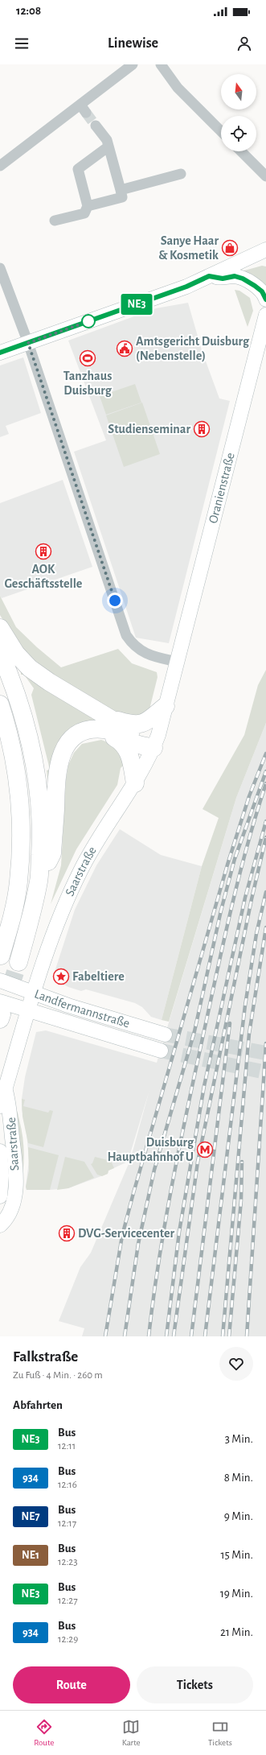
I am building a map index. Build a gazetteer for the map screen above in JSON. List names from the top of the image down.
{
  "streets": {
    "main road": ["Oranienstraße", "Saarstraße", "Landfermannstraße"]
  },
  "crossings": [
    ["Oranienstraße", "Saarstraße"],
    ["Saarstraße", "Landfermannstraße"]
  ],
  "places": {
    "shop": ["Sanye Haar & Kosmetik"],
    "public building": ["Amtsgericht Duisburg (Nebenstelle)"],
    "sports": ["Tanzhaus Duisburg"],
    "building": ["Studienseminar", "AOK Geschäftsstelle", "DVG-Servicecenter"],
    "place": ["Fabeltiere"],
    "metro station": ["Duisburg Hauptbahnhof U"]
  },
  "lines": ["bus line NE3"],
  "north": "top",
  "page": {
    "status": "12:08",
    "header": "Linewise",
    "on_map": "NE3",
    "heading": [
      ["Falkstraße", "Zu Fuß · 4 Min. · 260 m"],
      "Abfahrten"
    ],
    "list": [
      {
        "mark": "NE3",
        "name": "Bus",
        "note": "12:11",
        "value": "3 Min."
      },
      {
        "mark": "934",
        "name": "Bus",
        "note": "12:16",
        "value": "8 Min."
      },
      {
        "mark": "NE7",
        "name": "Bus",
        "note": "12:17",
        "value": "9 Min."
      },
      {
        "mark": "NE1",
        "name": "Bus",
        "note": "12:23",
        "value": "15 Min."
      },
      {
        "mark": "NE3",
        "name": "Bus",
        "note": "12:27",
        "value": "19 Min."
      },
      {
        "mark": "934",
        "name": "Bus",
        "note": "12:29",
        "value": "21 Min."
      }
    ],
    "buttons": ["Route", "Tickets"],
    "tabs": ["Route", "Karte", "Tickets"]
  }
}
